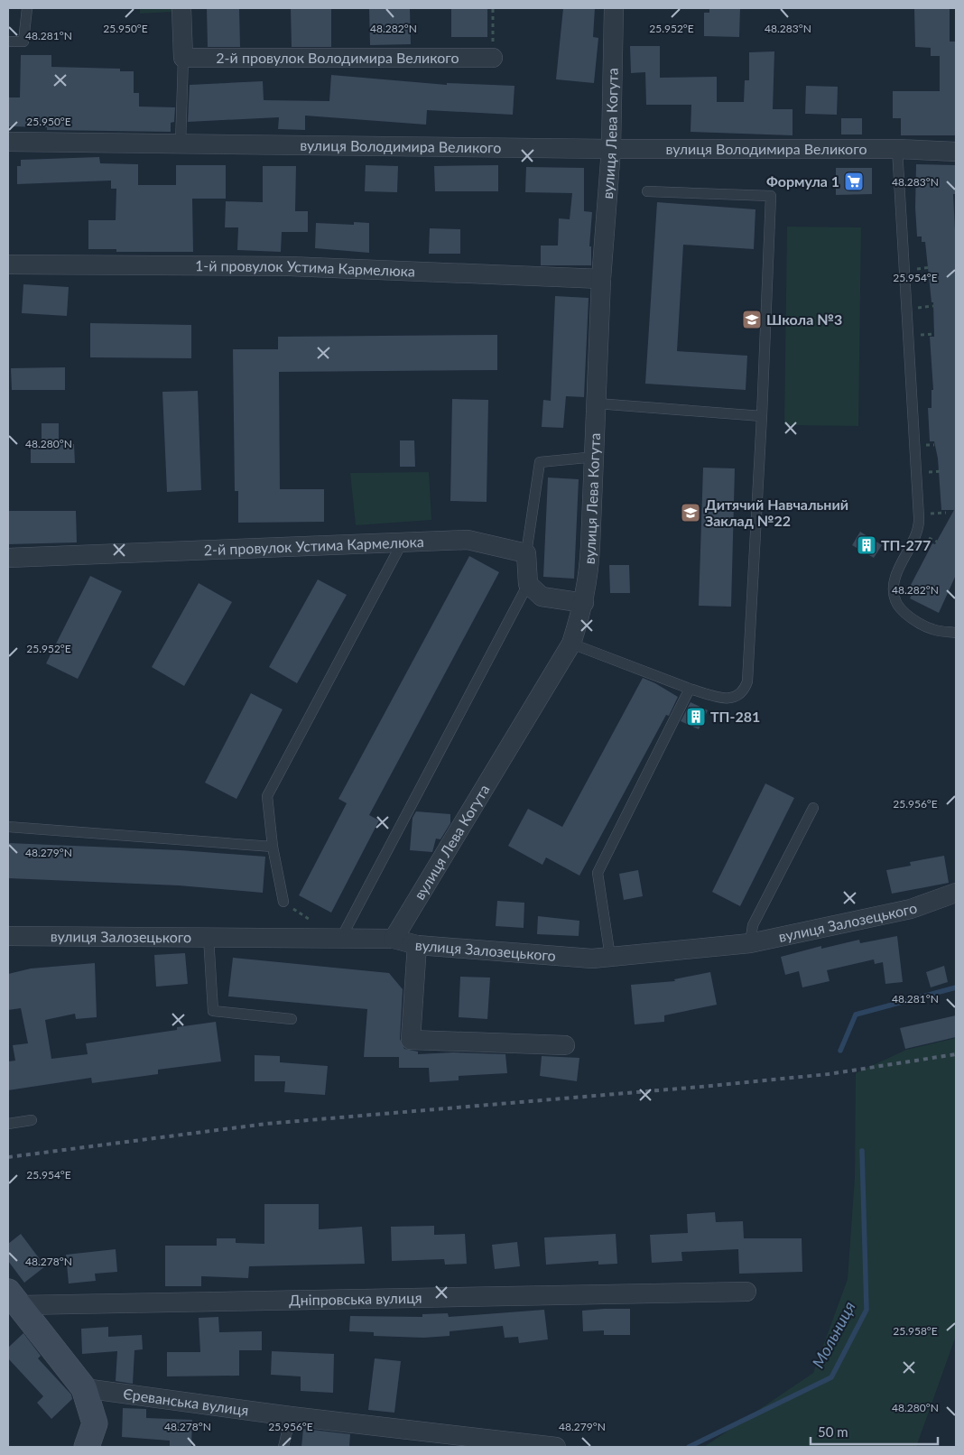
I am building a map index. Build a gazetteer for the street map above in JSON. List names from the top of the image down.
{
  "streets": {
    "street": [
      "2-й провулок Володимира Великого",
      "вулиця Лева Когута",
      "вулиця Володимира Великого",
      "1-й провулок Устима Кармелюка",
      "2-й провулок Устима Кармелюка",
      "вулиця Залозецького",
      "Дніпровська вулиця",
      "Єреванська вулиця"
    ]
  },
  "crossings": [
    ["вулиця Лева Когута", "вулиця Володимира Великого"],
    ["вулиця Лева Когута", "1-й провулок Устима Кармелюка"],
    ["вулиця Лева Когута", "вулиця Залозецького"]
  ],
  "water": ["Мольниця"],
  "places": {
    "supermarket": ["Формула 1"],
    "school or university": ["Школа №3", "Дитячий Навчальний Заклад №22"],
    "building": ["ТП-277", "ТП-281"]
  },
  "scale_bar": "50 m",
  "coordinates": [
    "25.950°E",
    "25.952°E",
    "48.282°N",
    "48.283°N",
    "48.281°N",
    "25.954°E",
    "48.280°N",
    "25.956°E",
    "48.279°N",
    "48.278°N",
    "25.958°E"
  ]
}
